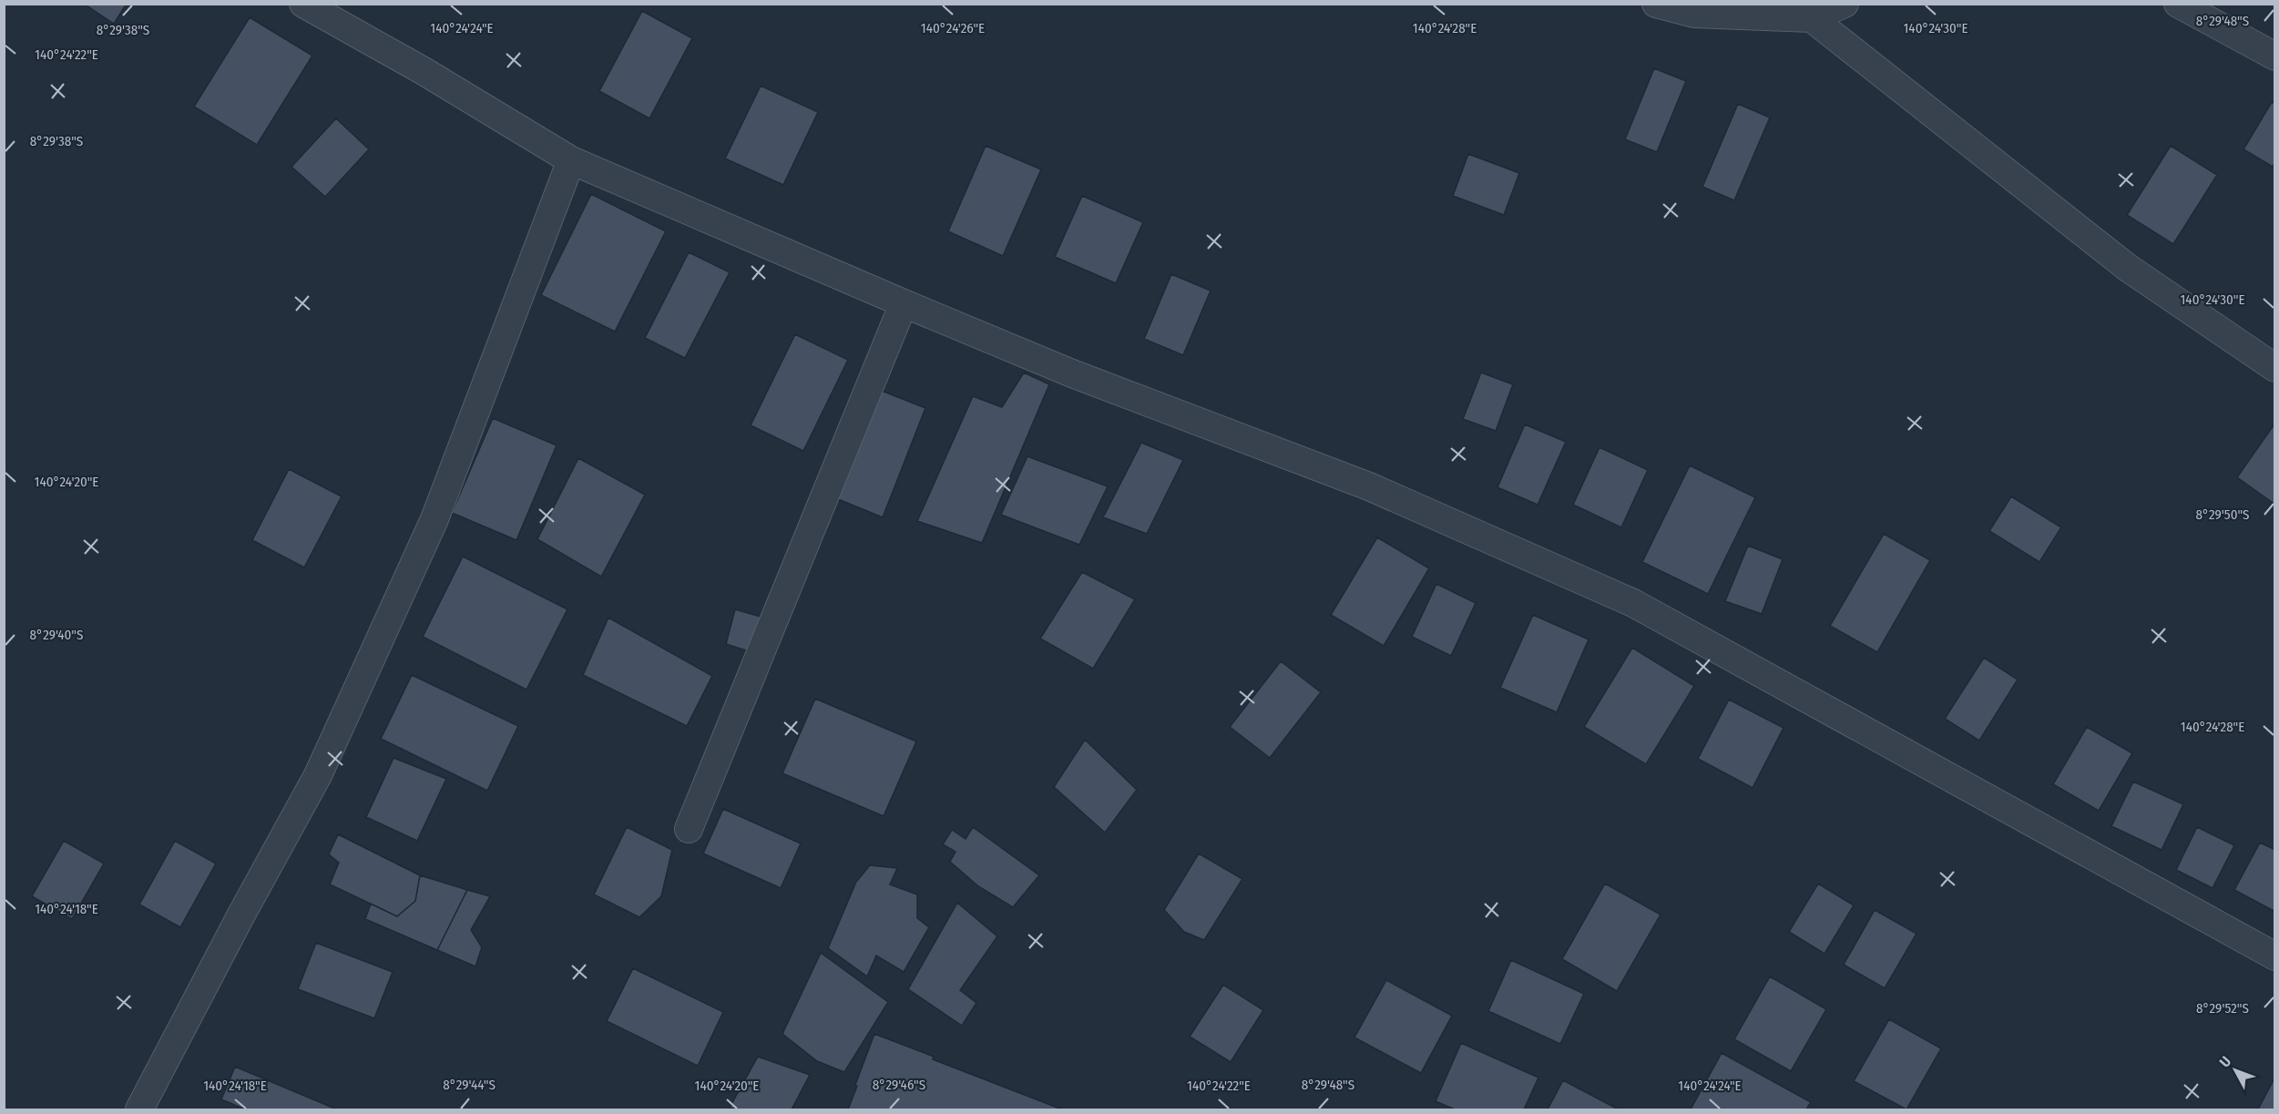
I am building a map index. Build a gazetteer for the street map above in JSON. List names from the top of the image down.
{
  "north": "top left",
  "coordinates": [
    "8°29'48\"S",
    "140°24'30\"E",
    "140°24'24\"E",
    "140°24'26\"E",
    "140°24'28\"E",
    "8°29'38\"S",
    "140°24'22\"E",
    "140°24'20\"E",
    "8°29'50\"S",
    "8°29'40\"S",
    "140°24'18\"E",
    "8°29'52\"S",
    "8°29'44\"S",
    "8°29'46\"S"
  ]
}
